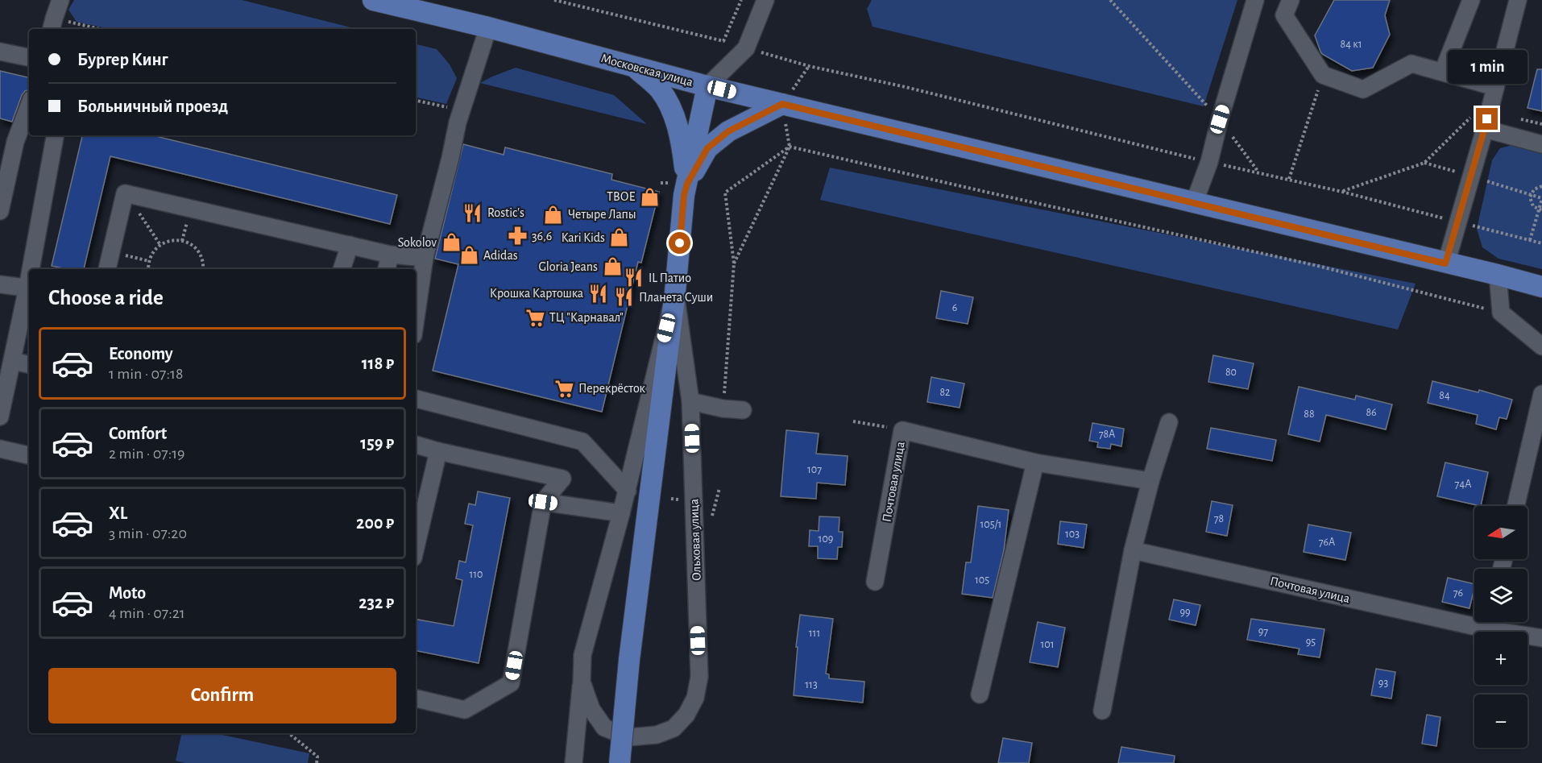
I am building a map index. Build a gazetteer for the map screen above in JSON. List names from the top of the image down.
{
  "streets": {
    "main road": ["Московская улица", "Ольховая улица"],
    "street": ["Почтовая улица"]
  },
  "crossings": [
    ["Московская улица", "Ольховая улица"]
  ],
  "places": {
    "shop": [
      "ТВОЕ",
      "Четыре Лапы",
      "Kari Kids",
      "Sokolov",
      "Adidas",
      "Gloria Jeans"
    ],
    "restaurant": [
      "Rostic's",
      "IL Патио",
      "Крошка Картошка",
      "Планета Суши"
    ],
    "pharmacy": ["36,6"],
    "supermarket": ["ТЦ \"Карнавал\"", "Перекрёсток"]
  },
  "house_numbers": [
    "84 к1",
    "6",
    "80",
    "82",
    "84",
    "86",
    "88",
    "78А",
    "107",
    "74А",
    "78",
    "105/1",
    "103",
    "109",
    "76А",
    "110",
    "105",
    "76",
    "99",
    "97",
    "111",
    "95",
    "101",
    "93",
    "113"
  ],
  "north": "left",
  "page": {
    "banner": ["Бургер Кинг", "Больничный проезд"],
    "bubble": "1 min",
    "heading": "Choose a ride",
    "list": [
      {
        "name": "Economy",
        "note": "1 min · 07:18",
        "value": "118 ₽"
      },
      {
        "name": "Comfort",
        "note": "2 min · 07:19",
        "value": "159 ₽"
      },
      {
        "name": "XL",
        "note": "3 min · 07:20",
        "value": "200 ₽"
      },
      {
        "name": "Moto",
        "note": "4 min · 07:21",
        "value": "232 ₽"
      }
    ],
    "map_buttons": ["+", "−"],
    "buttons": "Confirm"
  }
}
